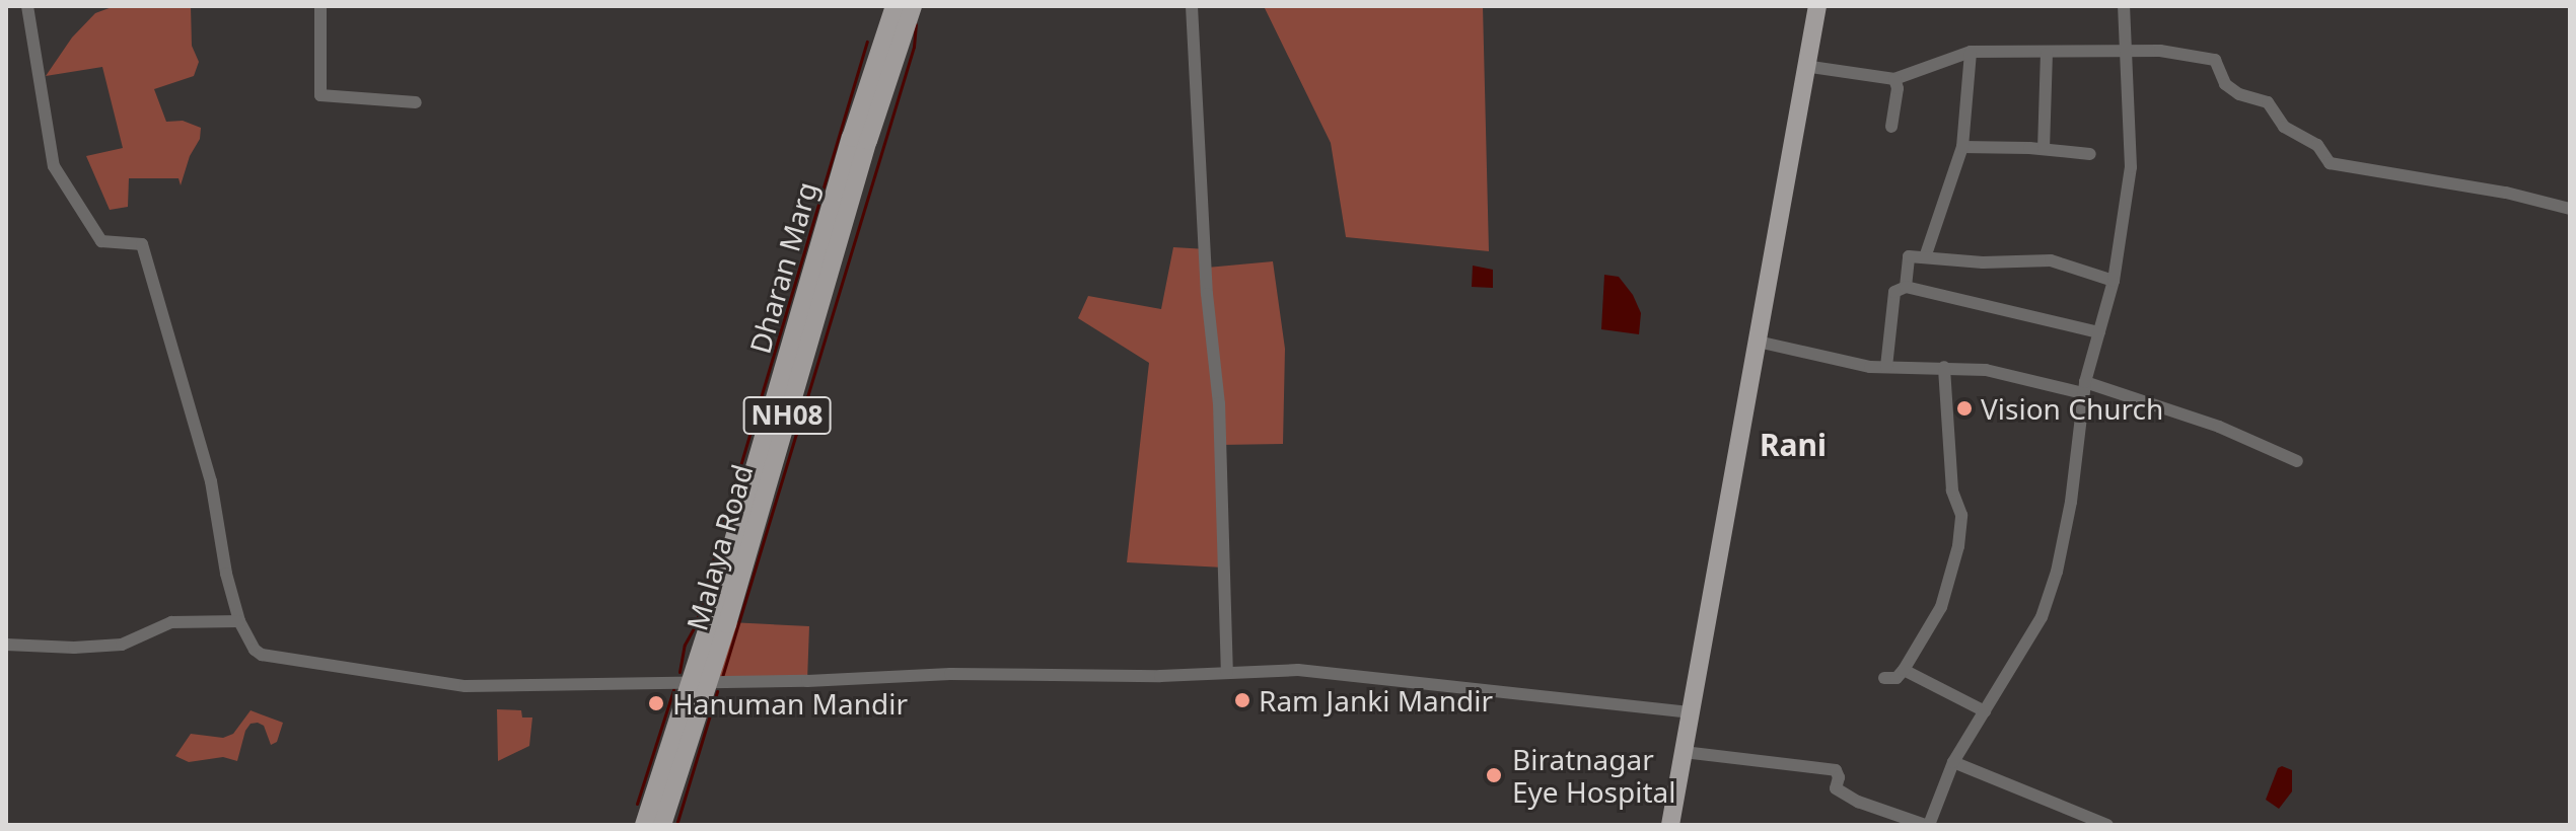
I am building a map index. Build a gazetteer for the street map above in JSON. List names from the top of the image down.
{
  "streets": {
    "main road": ["Dharan Marg", "NH08", "Malaya Road"]
  },
  "crossings": [
    ["Dharan Marg", "NH08"],
    ["Dharan Marg", "Malaya Road"]
  ],
  "districts": ["Rani"],
  "places": [
    "Vision Church",
    "Ram Janki Mandir",
    "Hanuman Mandir",
    "Biratnagar Eye Hospital"
  ]
}
